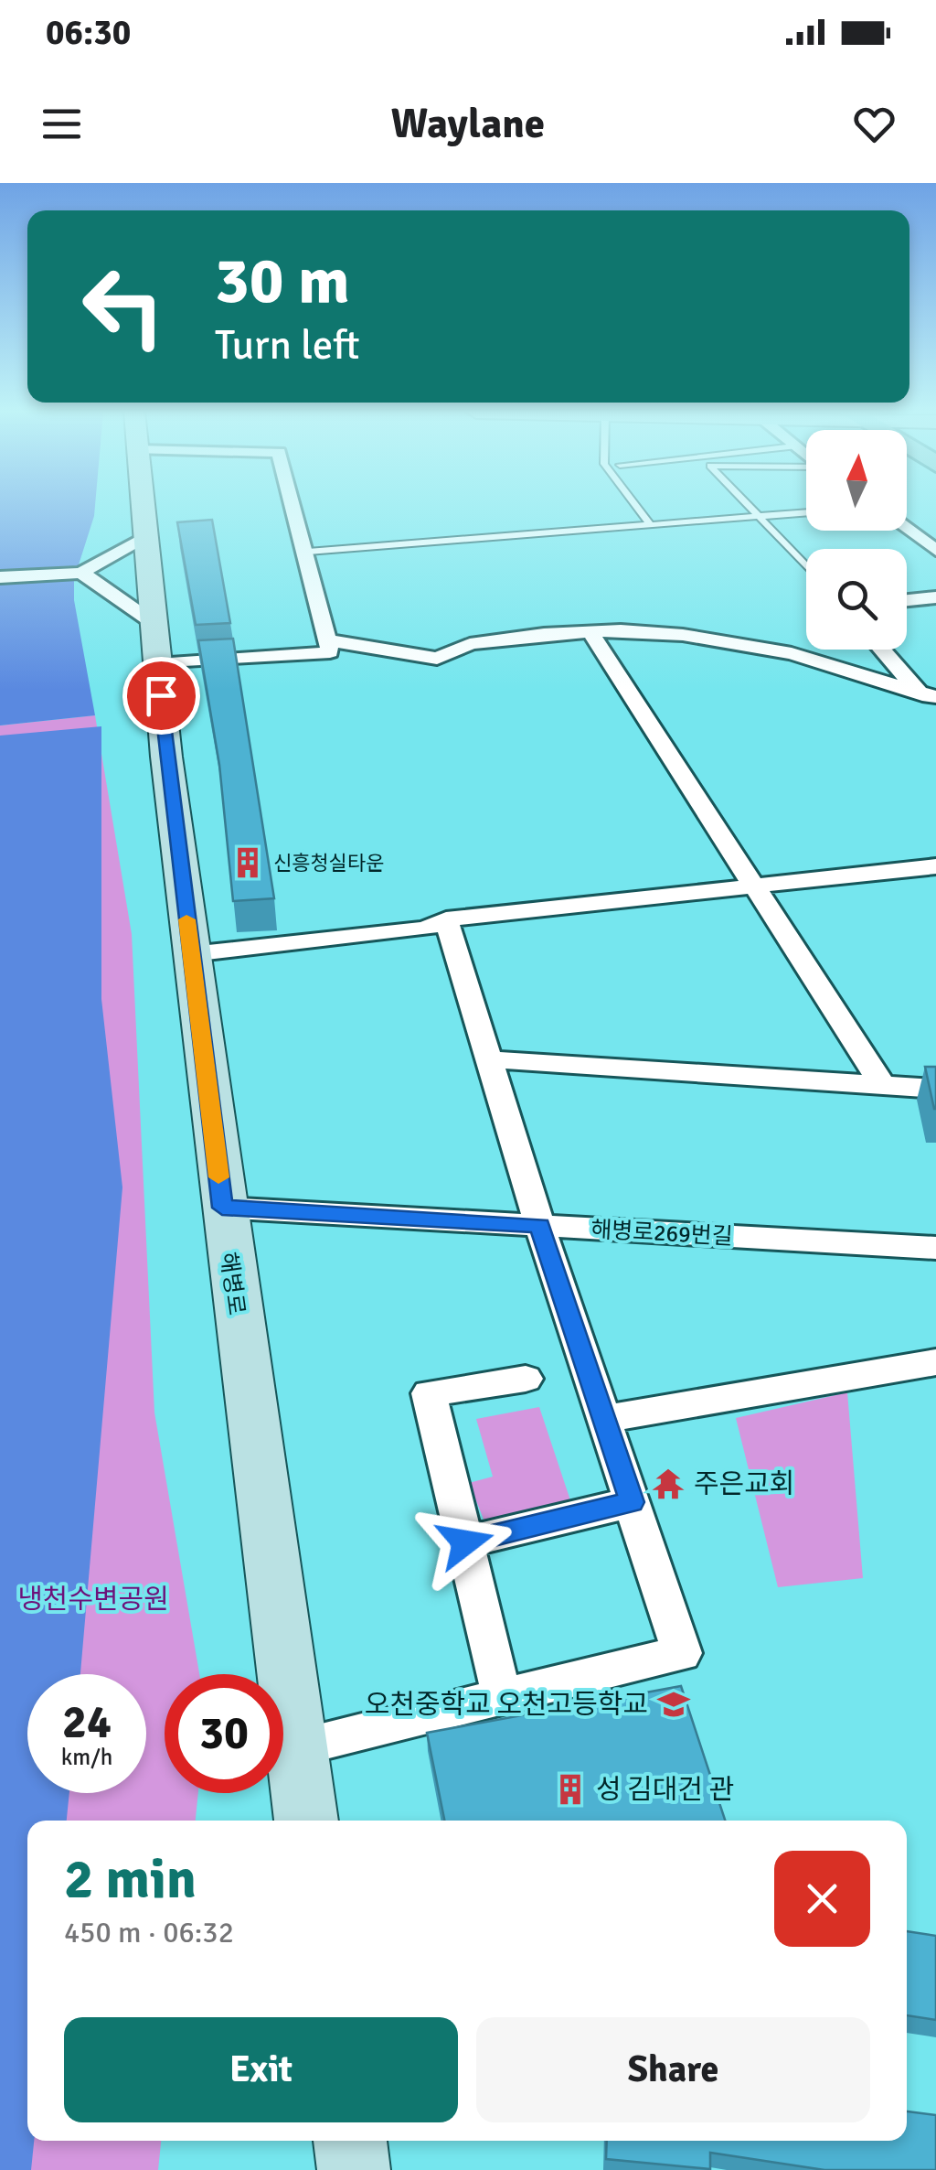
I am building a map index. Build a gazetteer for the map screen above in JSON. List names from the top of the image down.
{
  "streets": {
    "main road": ["해병로"],
    "street": ["해병로269번길"]
  },
  "crossings": [
    ["해병로269번길", "해병로"]
  ],
  "parks": ["냉천수변공원"],
  "places": {
    "building": ["신흥청실타운", "성 김대건 관"],
    "temple": ["주은교회"],
    "school or university": ["오천중학교 오천고등학교"]
  },
  "north": "top",
  "page": {
    "status": "06:30",
    "header": "Waylane",
    "turn": ["30 m", "Turn left"],
    "speed": "24 km/h",
    "limit": "30",
    "heading": ["2 min", "450 m · 06:32"],
    "buttons": ["Exit", "Share"]
  }
}
